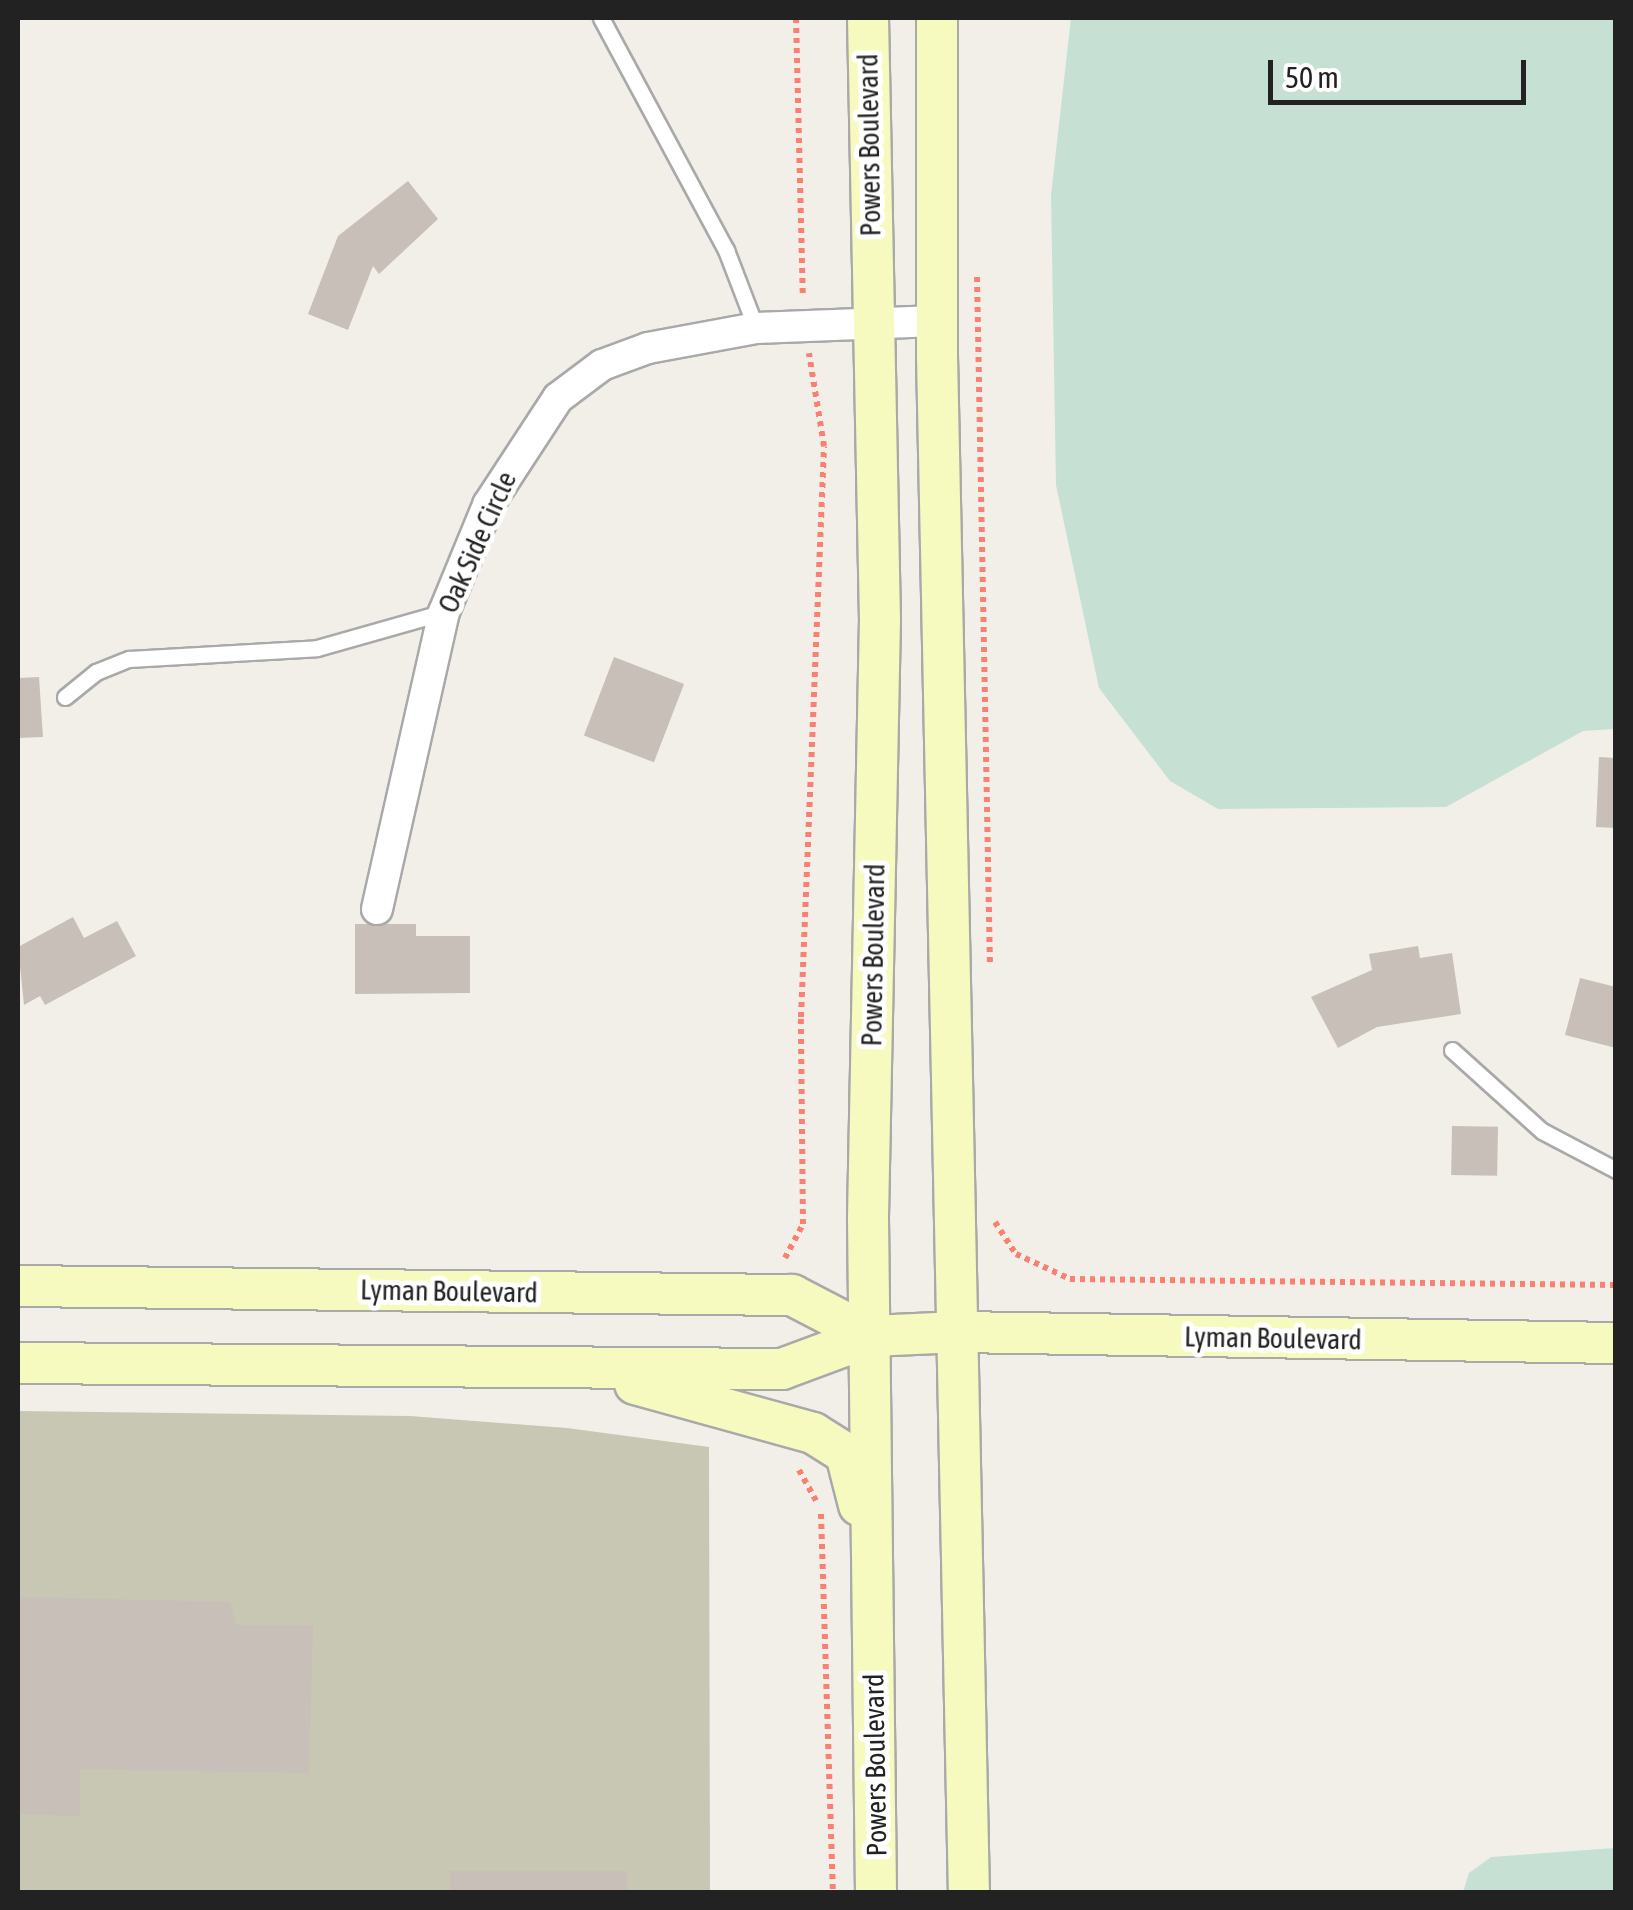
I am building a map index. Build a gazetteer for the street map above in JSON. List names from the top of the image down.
{
  "streets": {
    "main road": ["Powers Boulevard", "Lyman Boulevard"],
    "street": ["Oak Side Circle"]
  },
  "crossings": [
    ["Powers Boulevard", "Oak Side Circle"],
    ["Powers Boulevard", "Lyman Boulevard"]
  ],
  "scale_bar": "50 m"
}
